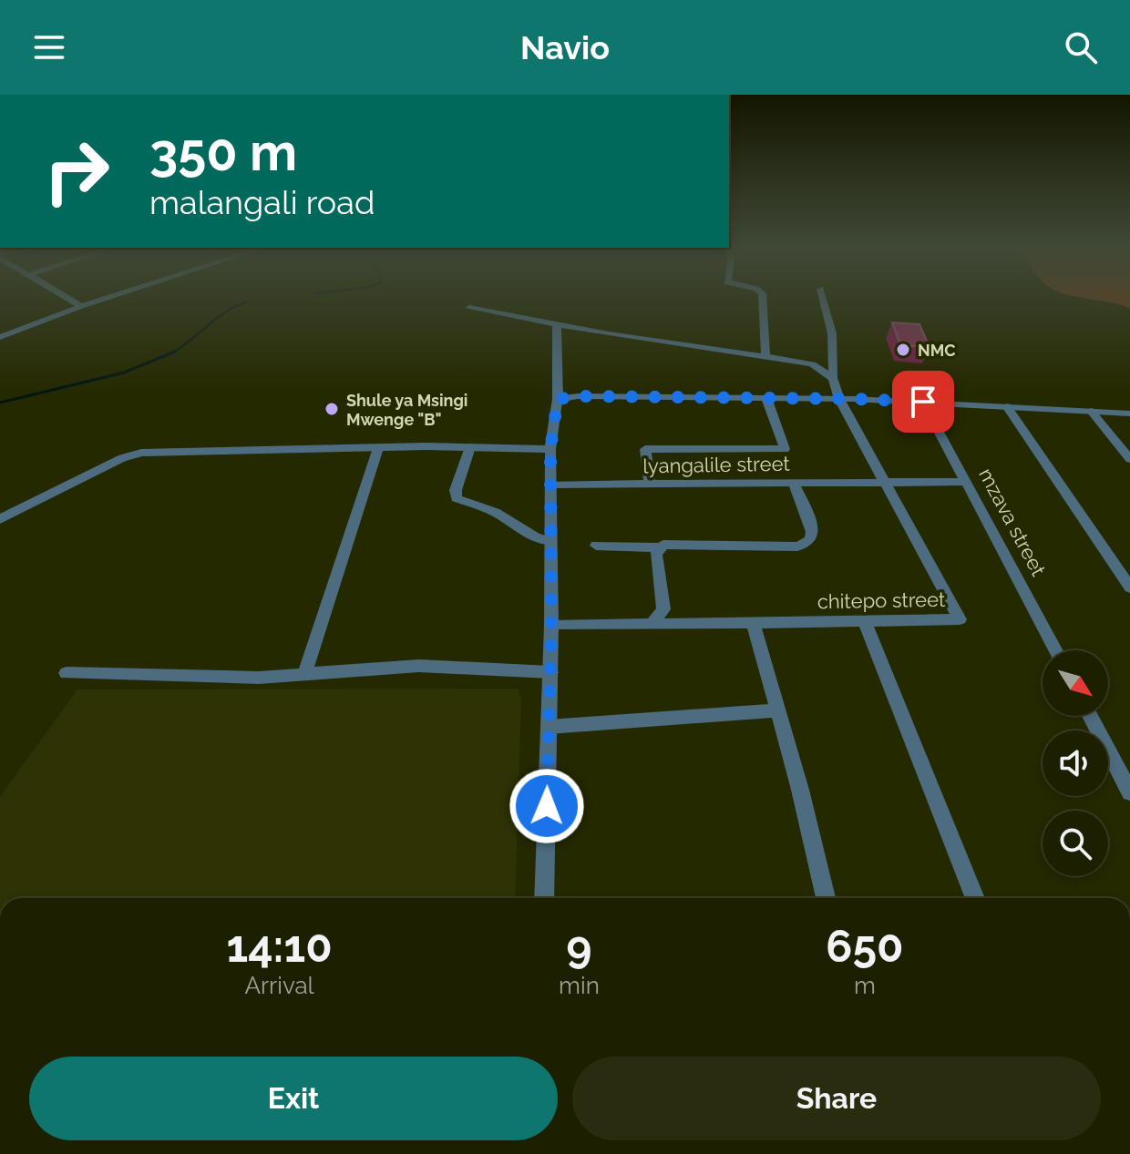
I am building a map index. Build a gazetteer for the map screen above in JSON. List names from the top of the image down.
{
  "streets": {
    "street": ["lyangalile street", "mzava street", "chitepo street"]
  },
  "crossings": [
    ["lyangalile street", "mzava street"],
    ["lyangalile street", "chitepo street"]
  ],
  "places": ["NMC", "Shule ya Msingi Mwenge \"B\""],
  "north": "bottom right",
  "page": {
    "header": "Navio",
    "turn": ["350 m", "malangali road"],
    "eta": [
      "14:10",
      "Arrival",
      "9",
      "min",
      "650",
      "m"
    ],
    "buttons": ["Exit", "Share"]
  }
}
